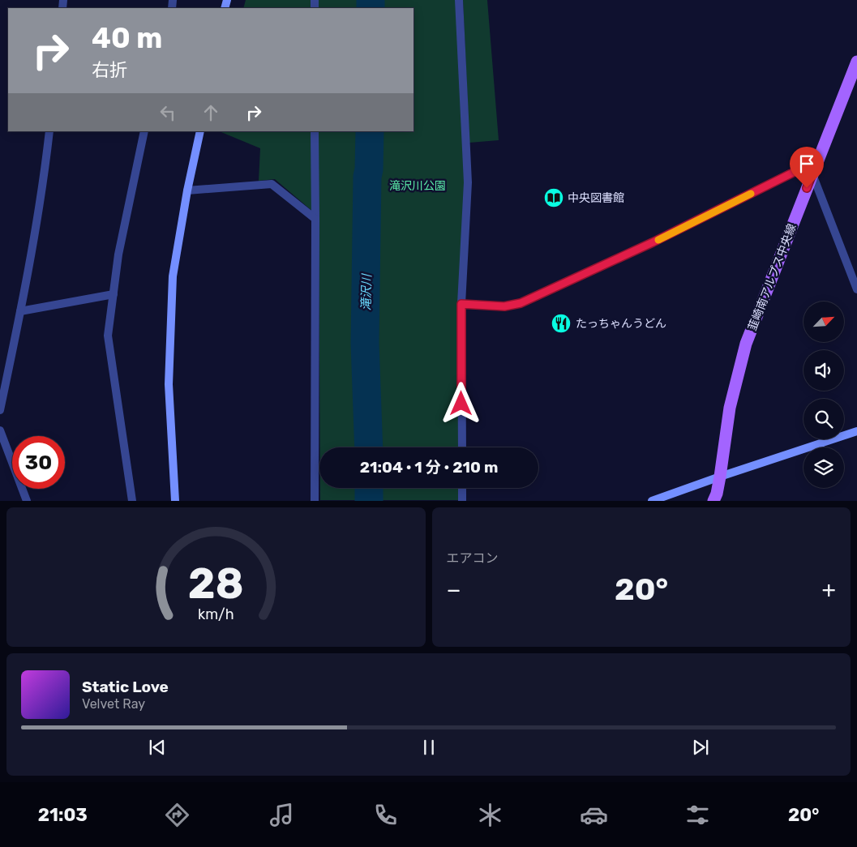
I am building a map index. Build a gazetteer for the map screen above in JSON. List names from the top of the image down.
{
  "streets": {
    "main road": ["韮崎南アルプス中央線"]
  },
  "water": ["滝沢川"],
  "parks": ["滝沢川公園"],
  "places": {
    "library": ["中央図書館"],
    "restaurant": ["たっちゃんうどん"]
  },
  "north": "top right",
  "page": {
    "turn": ["40 m", "右折"],
    "limit": "30",
    "trip": "21:04 · 1 分 · 210 m",
    "tile": "エアコン",
    "heat": ["−", "20°", "+"],
    "song": ["Static Love", "Velvet Ray"],
    "tabs": ["21:03", "20°"],
    "gauge": ["28", "km/h"]
  }
}
